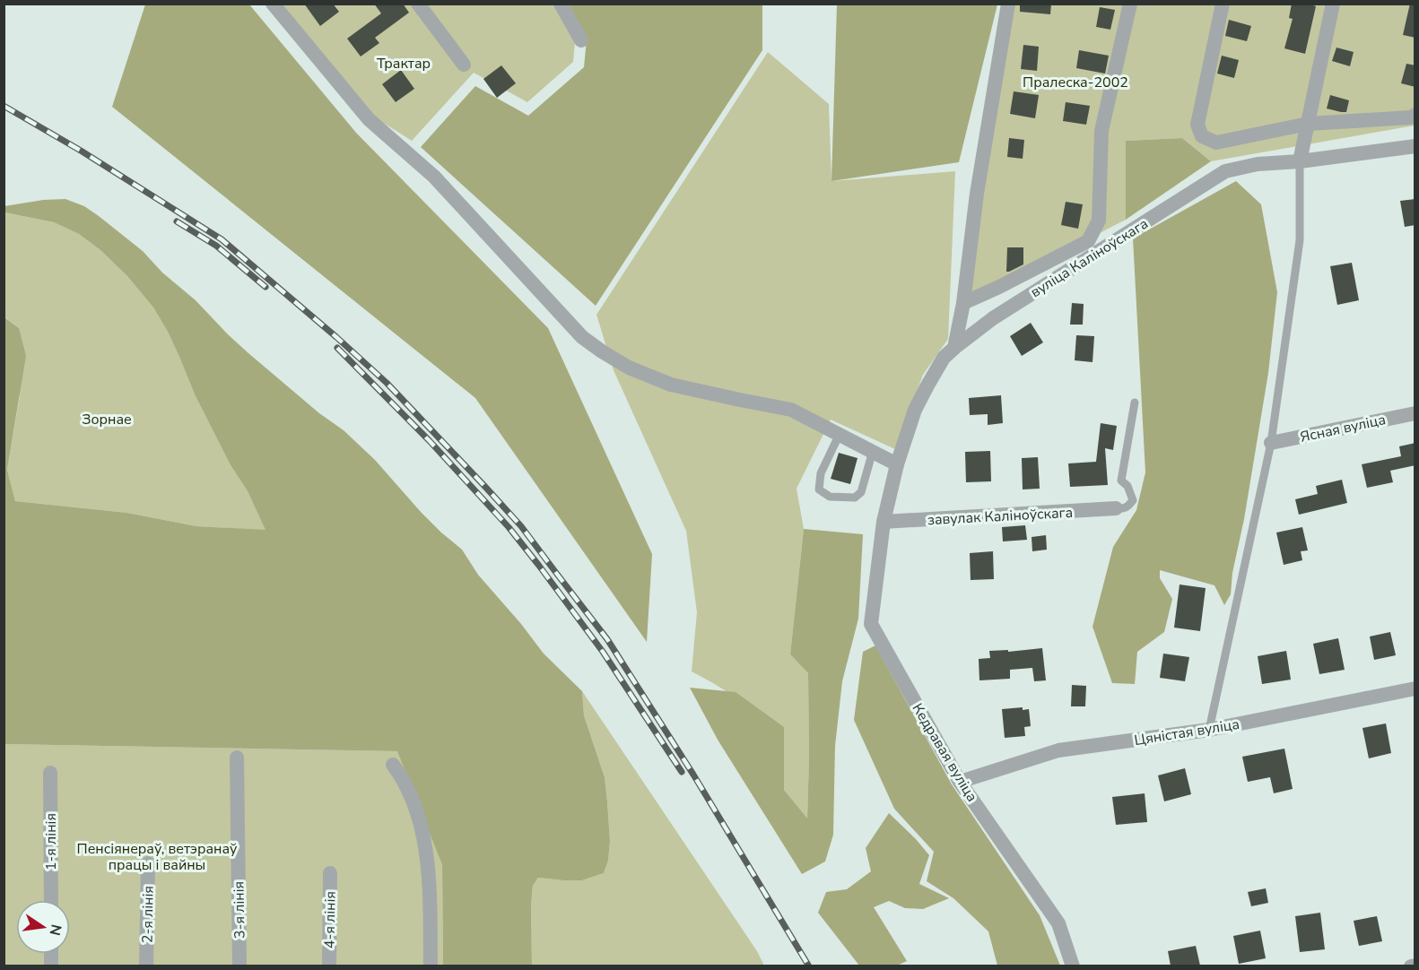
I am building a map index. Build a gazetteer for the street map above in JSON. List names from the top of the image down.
{
  "streets": {
    "street": [
      "вуліца Каліноўскага",
      "Ясная вуліца",
      "завулак Каліноўскага",
      "Цяністая вуліца",
      "Кедравая вуліца",
      "1-я лінія",
      "3-я лінія",
      "2-я лінія",
      "4-я лінія"
    ]
  },
  "crossings": [
    ["вуліца Каліноўскага", "завулак Каліноўскага"],
    ["вуліца Каліноўскага", "Кедравая вуліца"],
    ["завулак Каліноўскага", "Кедравая вуліца"],
    ["Цяністая вуліца", "Кедравая вуліца"]
  ],
  "parks": [
    "Трактар",
    "Пралеска-2002",
    "Зорнае",
    "Пенсіянераў, ветэранаў працы і вайны"
  ],
  "north": "right"
}
